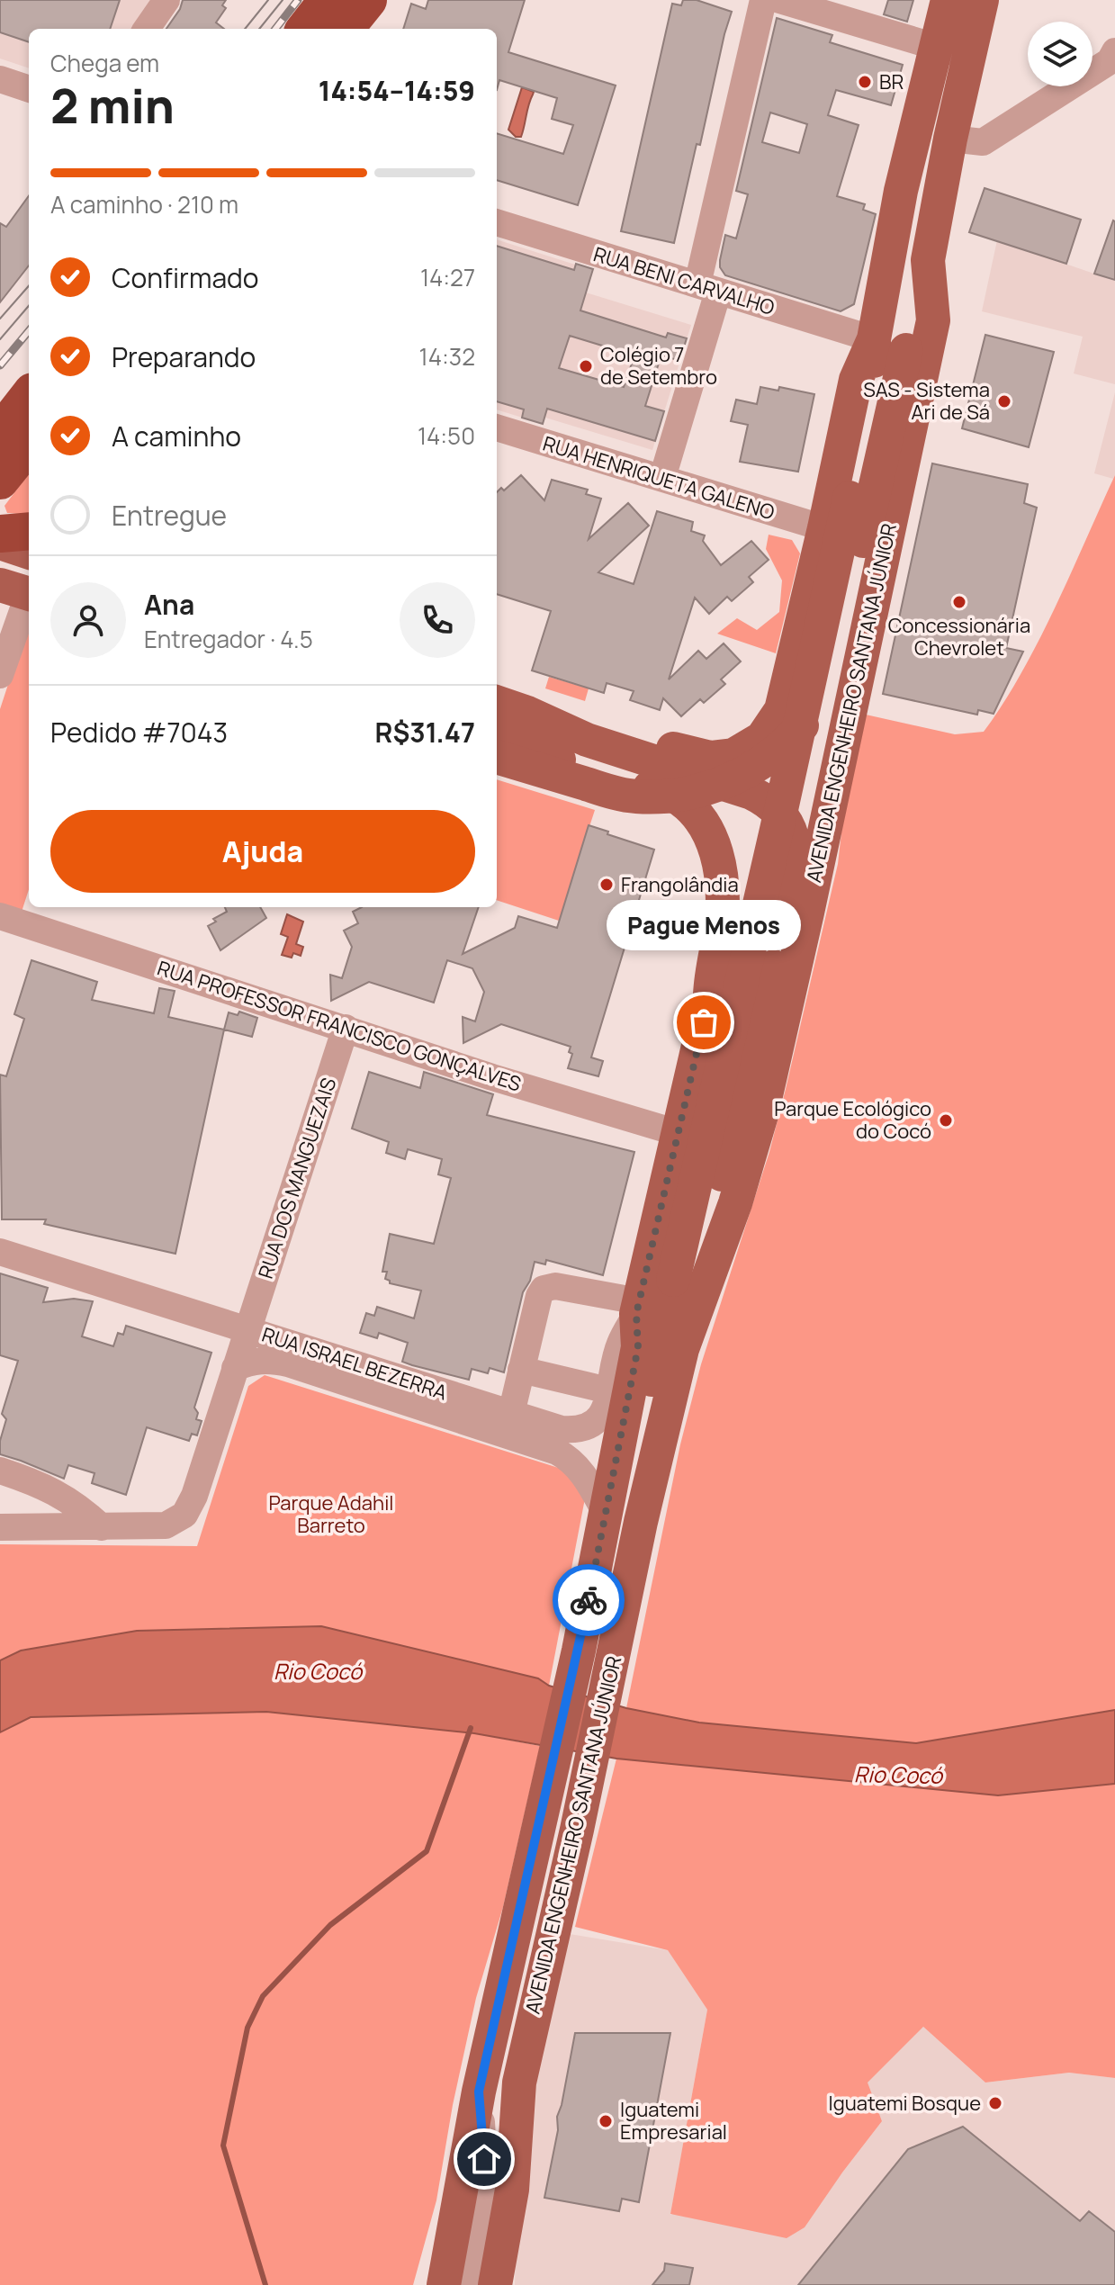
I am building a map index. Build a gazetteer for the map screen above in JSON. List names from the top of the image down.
{
  "streets": {
    "main road": ["AVENIDA ENGENHEIRO SANTANA JÚNIOR"],
    "street": [
      "RUA BENI CARVALHO",
      "RUA HENRIQUETA GALENO",
      "RUA PROFESSOR FRANCISCO GONÇALVES",
      "RUA DOS MANGUEZAIS",
      "RUA ISRAEL BEZERRA"
    ]
  },
  "crossings": [
    ["RUA BENI CARVALHO", "AVENIDA ENGENHEIRO SANTANA JÚNIOR"],
    ["AVENIDA ENGENHEIRO SANTANA JÚNIOR", "RUA PROFESSOR FRANCISCO GONÇALVES"],
    ["AVENIDA ENGENHEIRO SANTANA JÚNIOR", "RUA ISRAEL BEZERRA"],
    ["RUA PROFESSOR FRANCISCO GONÇALVES", "RUA DOS MANGUEZAIS"],
    ["RUA DOS MANGUEZAIS", "RUA ISRAEL BEZERRA"]
  ],
  "water": ["Rio Cocó"],
  "parks": ["Parque Adahil Barreto"],
  "places": [
    "BR",
    "Colégio 7 de Setembro",
    "SAS - Sistema Ari de Sá",
    "Concessionária Chevrolet",
    "Frangolândia",
    "Pague Menos",
    "Parque Ecológico do Cocó",
    "Iguatemi Bosque",
    "Iguatemi Empresarial"
  ],
  "page": {
    "heading": ["2 min", "Chega em", "14:54–14:59"],
    "panel": [
      "Ana",
      "Entregador · 4.5",
      "Pedido #7043",
      "R$31.47"
    ],
    "bar": "A caminho · 210 m",
    "list": [
      ["Confirmado", "14:27"],
      ["Preparando", "14:32"],
      ["A caminho", "14:50"],
      "Entregue"
    ],
    "buttons": "Ajuda",
    "bubble": "Pague Menos"
  }
}
